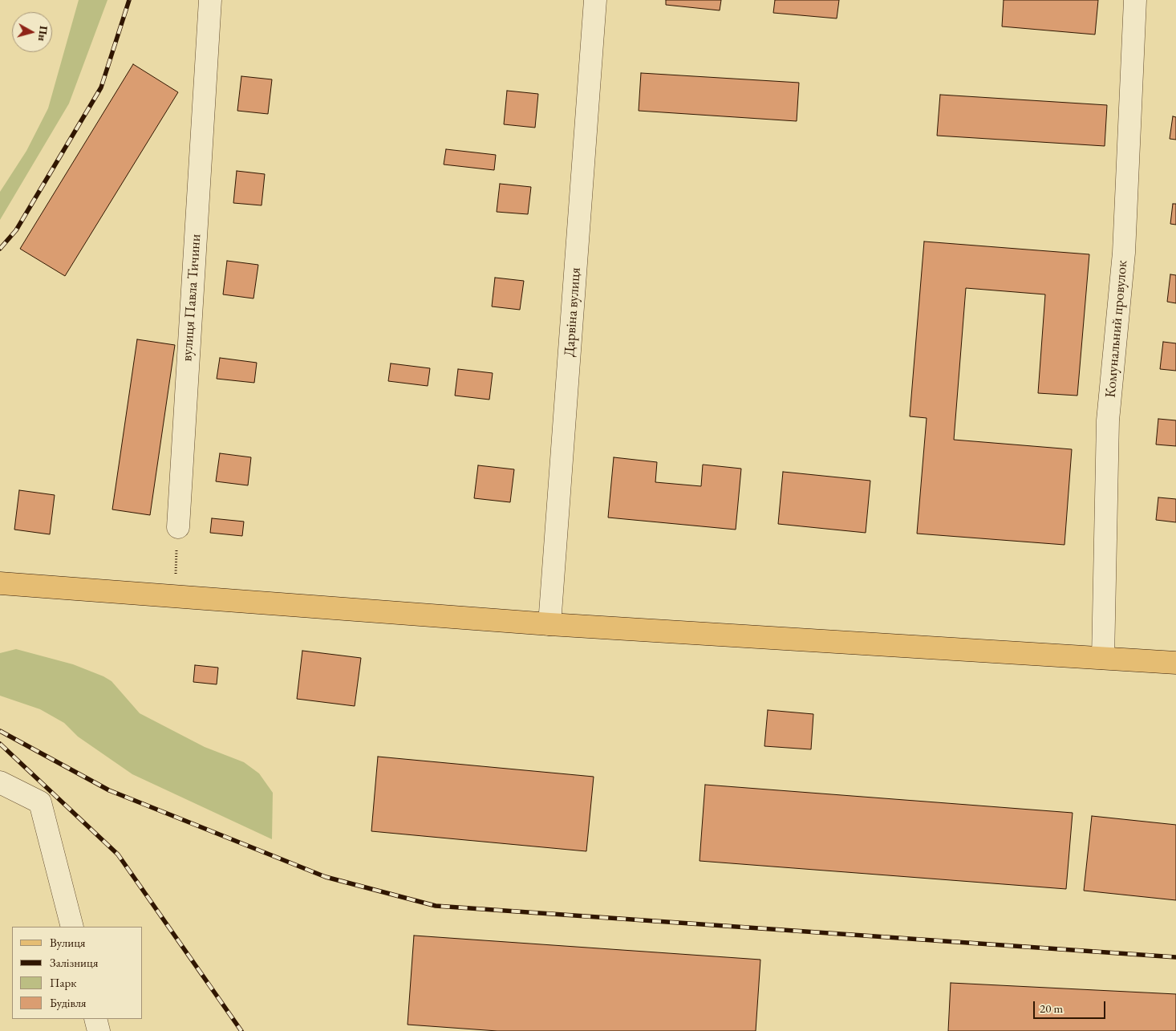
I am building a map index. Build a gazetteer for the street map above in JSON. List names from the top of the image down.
{
  "streets": {
    "street": ["вулиця Павла Тичини", "Дарвіна вулиця", "Комунальний провулок"]
  },
  "legend": [
    "Вулиця",
    "Залізниця",
    "Парк",
    "Будівля"
  ],
  "scale_bar": "20 m",
  "north": "right"
}
